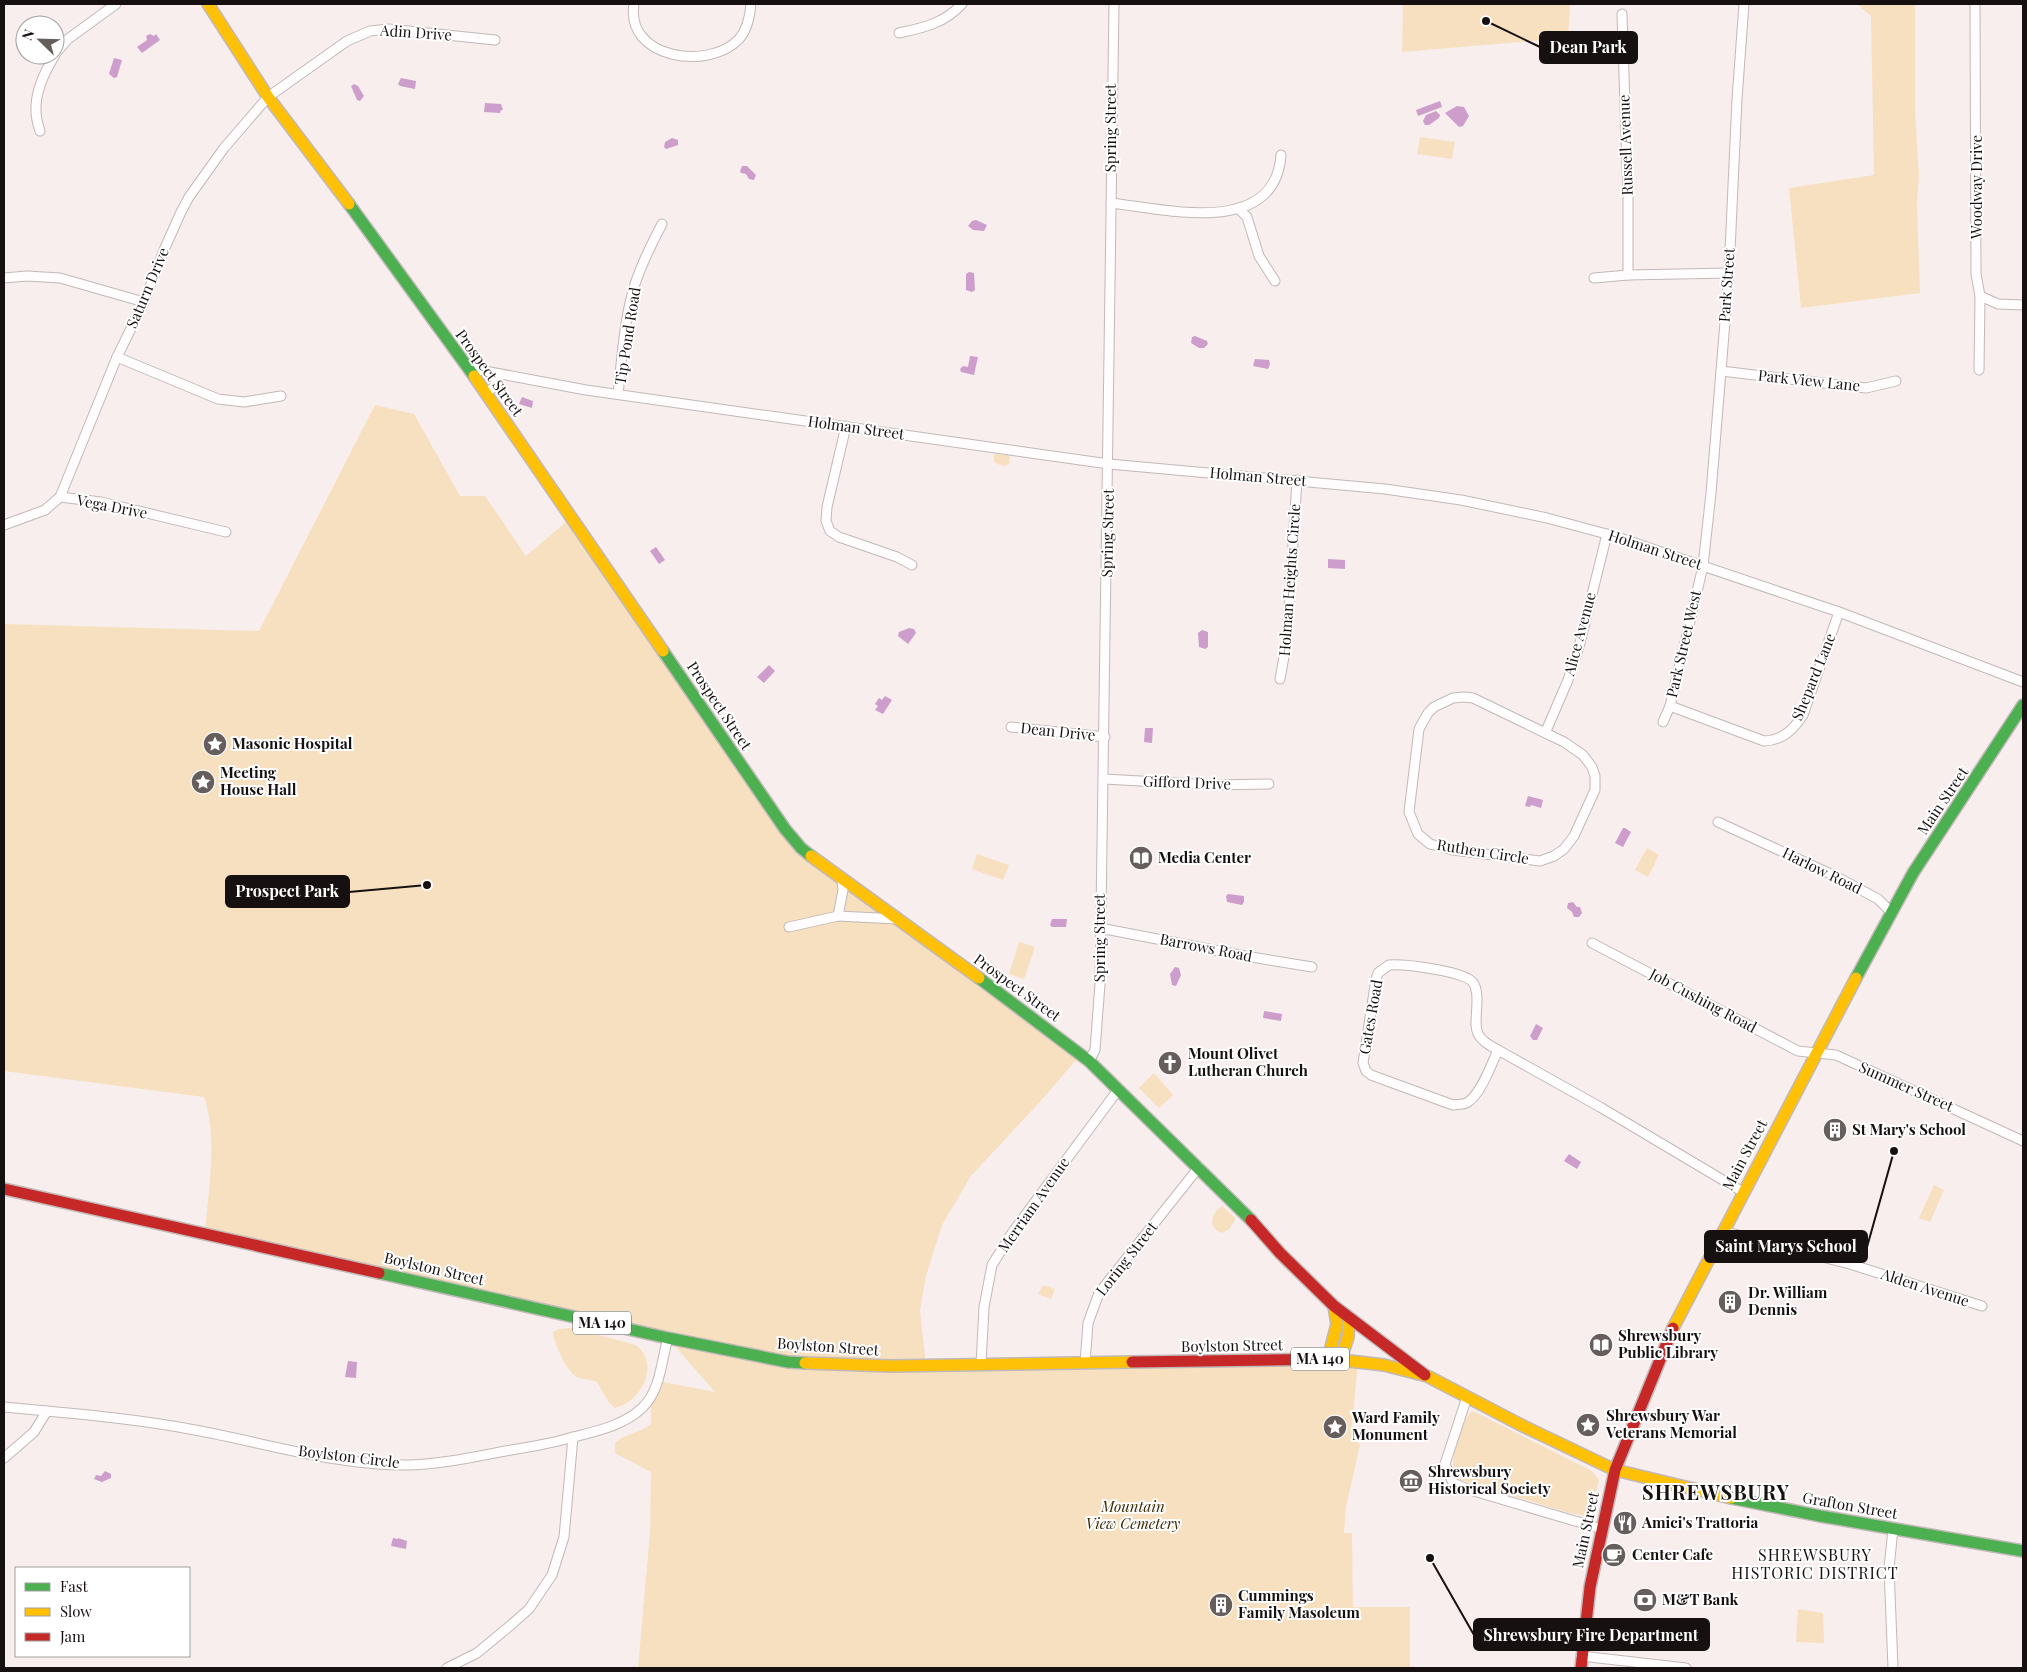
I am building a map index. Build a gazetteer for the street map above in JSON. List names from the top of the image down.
{
  "streets": {
    "main road": [
      "Prospect Street",
      "Main Street",
      "Boylston Street",
      "MA 140",
      "Grafton Street"
    ],
    "street": [
      "Adin Drive",
      "Spring Street",
      "Russell Avenue",
      "Woodway Drive",
      "Park Street",
      "Saturn Drive",
      "Tip Pond Road",
      "Park View Lane",
      "Holman Street",
      "Vega Drive",
      "Holman Heights Circle",
      "Alice Avenue",
      "Park Street West",
      "Shepard Lane",
      "Dean Drive",
      "Gifford Drive",
      "Ruthen Circle",
      "Harlow Road",
      "Barrows Road",
      "Job Cushing Road",
      "Gates Road",
      "Summer Street",
      "Merriam Avenue",
      "Loring Street",
      "Alden Avenue",
      "Boylston Circle"
    ]
  },
  "crossings": [
    ["Adin Drive", "Saturn Drive"],
    ["Adin Drive", "Prospect Street"],
    ["Spring Street", "Prospect Street"],
    ["Spring Street", "Holman Street"],
    ["Spring Street", "Dean Drive"],
    ["Spring Street", "Gifford Drive"],
    ["Spring Street", "Barrows Road"],
    ["Park Street", "Park View Lane"],
    ["Park Street", "Holman Street"],
    ["Park Street", "Park Street West"],
    ["Saturn Drive", "Prospect Street"],
    ["Saturn Drive", "Vega Drive"],
    ["Tip Pond Road", "Holman Street"],
    ["Prospect Street", "Holman Street"],
    ["Prospect Street", "Merriam Avenue"],
    ["Prospect Street", "Loring Street"],
    ["Prospect Street", "Boylston Street"],
    ["Holman Street", "Holman Heights Circle"],
    ["Holman Street", "Alice Avenue"],
    ["Holman Street", "Park Street West"],
    ["Holman Street", "Shepard Lane"],
    ["Alice Avenue", "Ruthen Circle"],
    ["Park Street West", "Shepard Lane"],
    ["Main Street", "Harlow Road"],
    ["Main Street", "Job Cushing Road"],
    ["Main Street", "Gates Road"],
    ["Main Street", "Summer Street"],
    ["Main Street", "Boylston Street"],
    ["Main Street", "Alden Avenue"],
    ["Main Street", "Grafton Street"],
    ["Job Cushing Road", "Summer Street"],
    ["Merriam Avenue", "Boylston Street"],
    ["Loring Street", "Boylston Street"],
    ["Boylston Street", "Boylston Circle"],
    ["Boylston Street", "Grafton Street"]
  ],
  "districts": ["SHREWSBURY", "SHREWSBURY HISTORIC DISTRICT"],
  "parks": ["Mountain View Cemetery"],
  "places": {
    "other": [
      "Dean Park",
      "Prospect Park",
      "Saint Marys School",
      "Shrewsbury Fire Department"
    ],
    "place": [
      "Masonic Hospital",
      "Meeting House Hall",
      "Shrewsbury War Veterans Memorial",
      "Ward Family Monument"
    ],
    "library": ["Media Center", "Shrewsbury Public Library"],
    "church": ["Mount Olivet Lutheran Church"],
    "building": ["St Mary's School", "Dr. William Dennis", "Cummings Family Masoleum"],
    "museum": ["Shrewsbury Historical Society"],
    "restaurant": ["Amici's Trattoria"],
    "cafe": ["Center Cafe"],
    "bank": ["M&T Bank"]
  },
  "legend": ["Fast", "Slow", "Jam"],
  "north": "top left"
}
